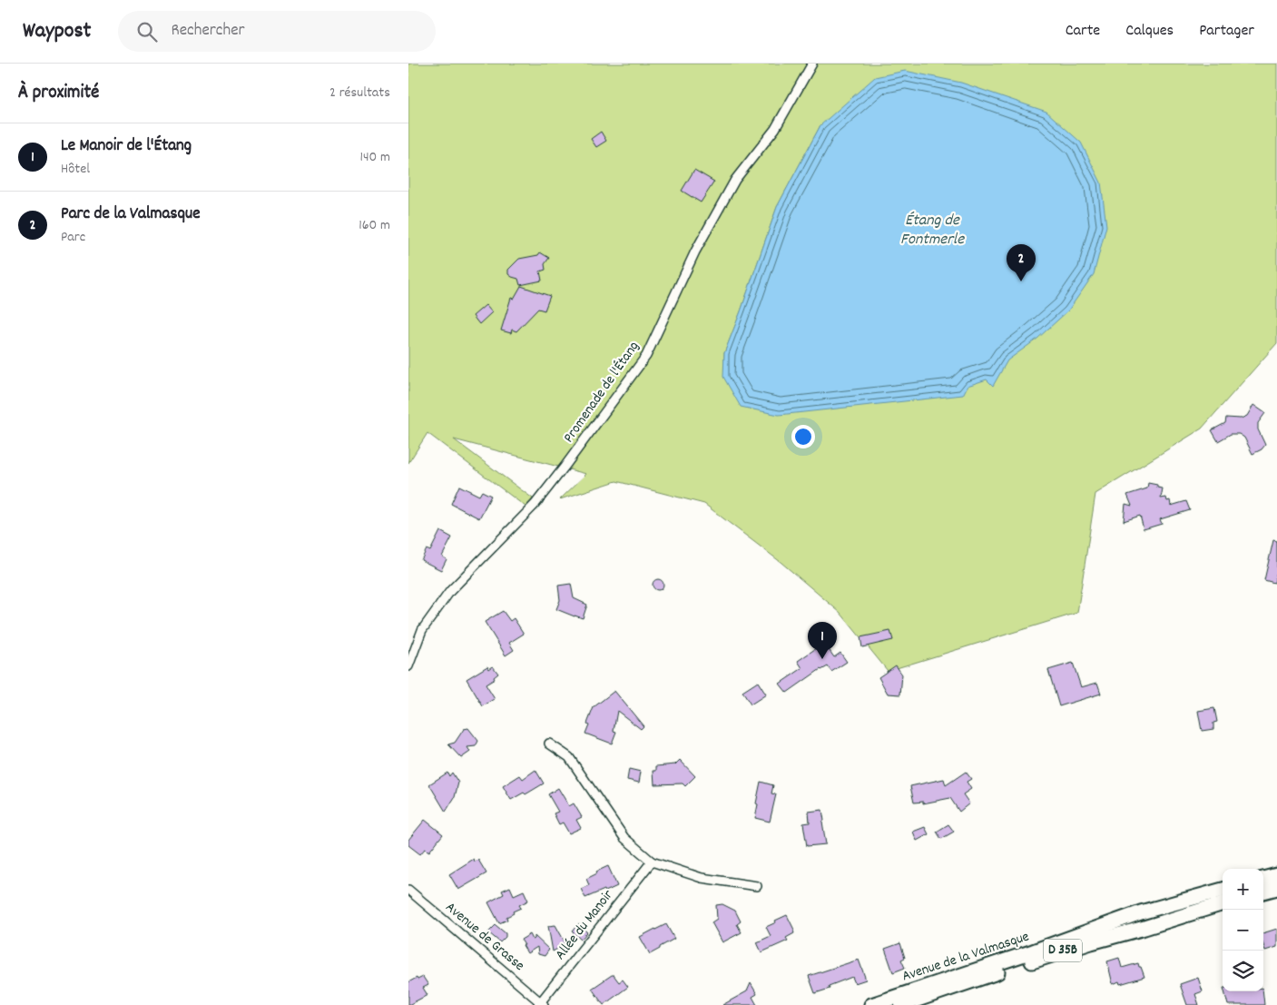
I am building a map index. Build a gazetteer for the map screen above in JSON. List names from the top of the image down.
{
  "streets": {
    "main road": ["D 35B", "Avenue de la Valmasque"],
    "street": ["Promenade de l'Étang", "Allée du Manoir", "Avenue de Grasse"]
  },
  "crossings": [
    ["Allée du Manoir", "Avenue de Grasse"]
  ],
  "water": ["Étang de Fontmerle"],
  "page": {
    "header": "Waypost",
    "search": "Rechercher",
    "nav": ["Carte", "Calques", "Partager"],
    "heading": ["À proximité", "2 résultats"],
    "list": [
      {
        "mark": "1",
        "name": "Le Manoir de l'Étang",
        "note": "Hôtel",
        "value": "140 m"
      },
      {
        "mark": "2",
        "name": "Parc de la Valmasque",
        "note": "Parc",
        "value": "160 m"
      }
    ],
    "pins": ["2", "1"],
    "map_buttons": ["+", "−"]
  }
}
